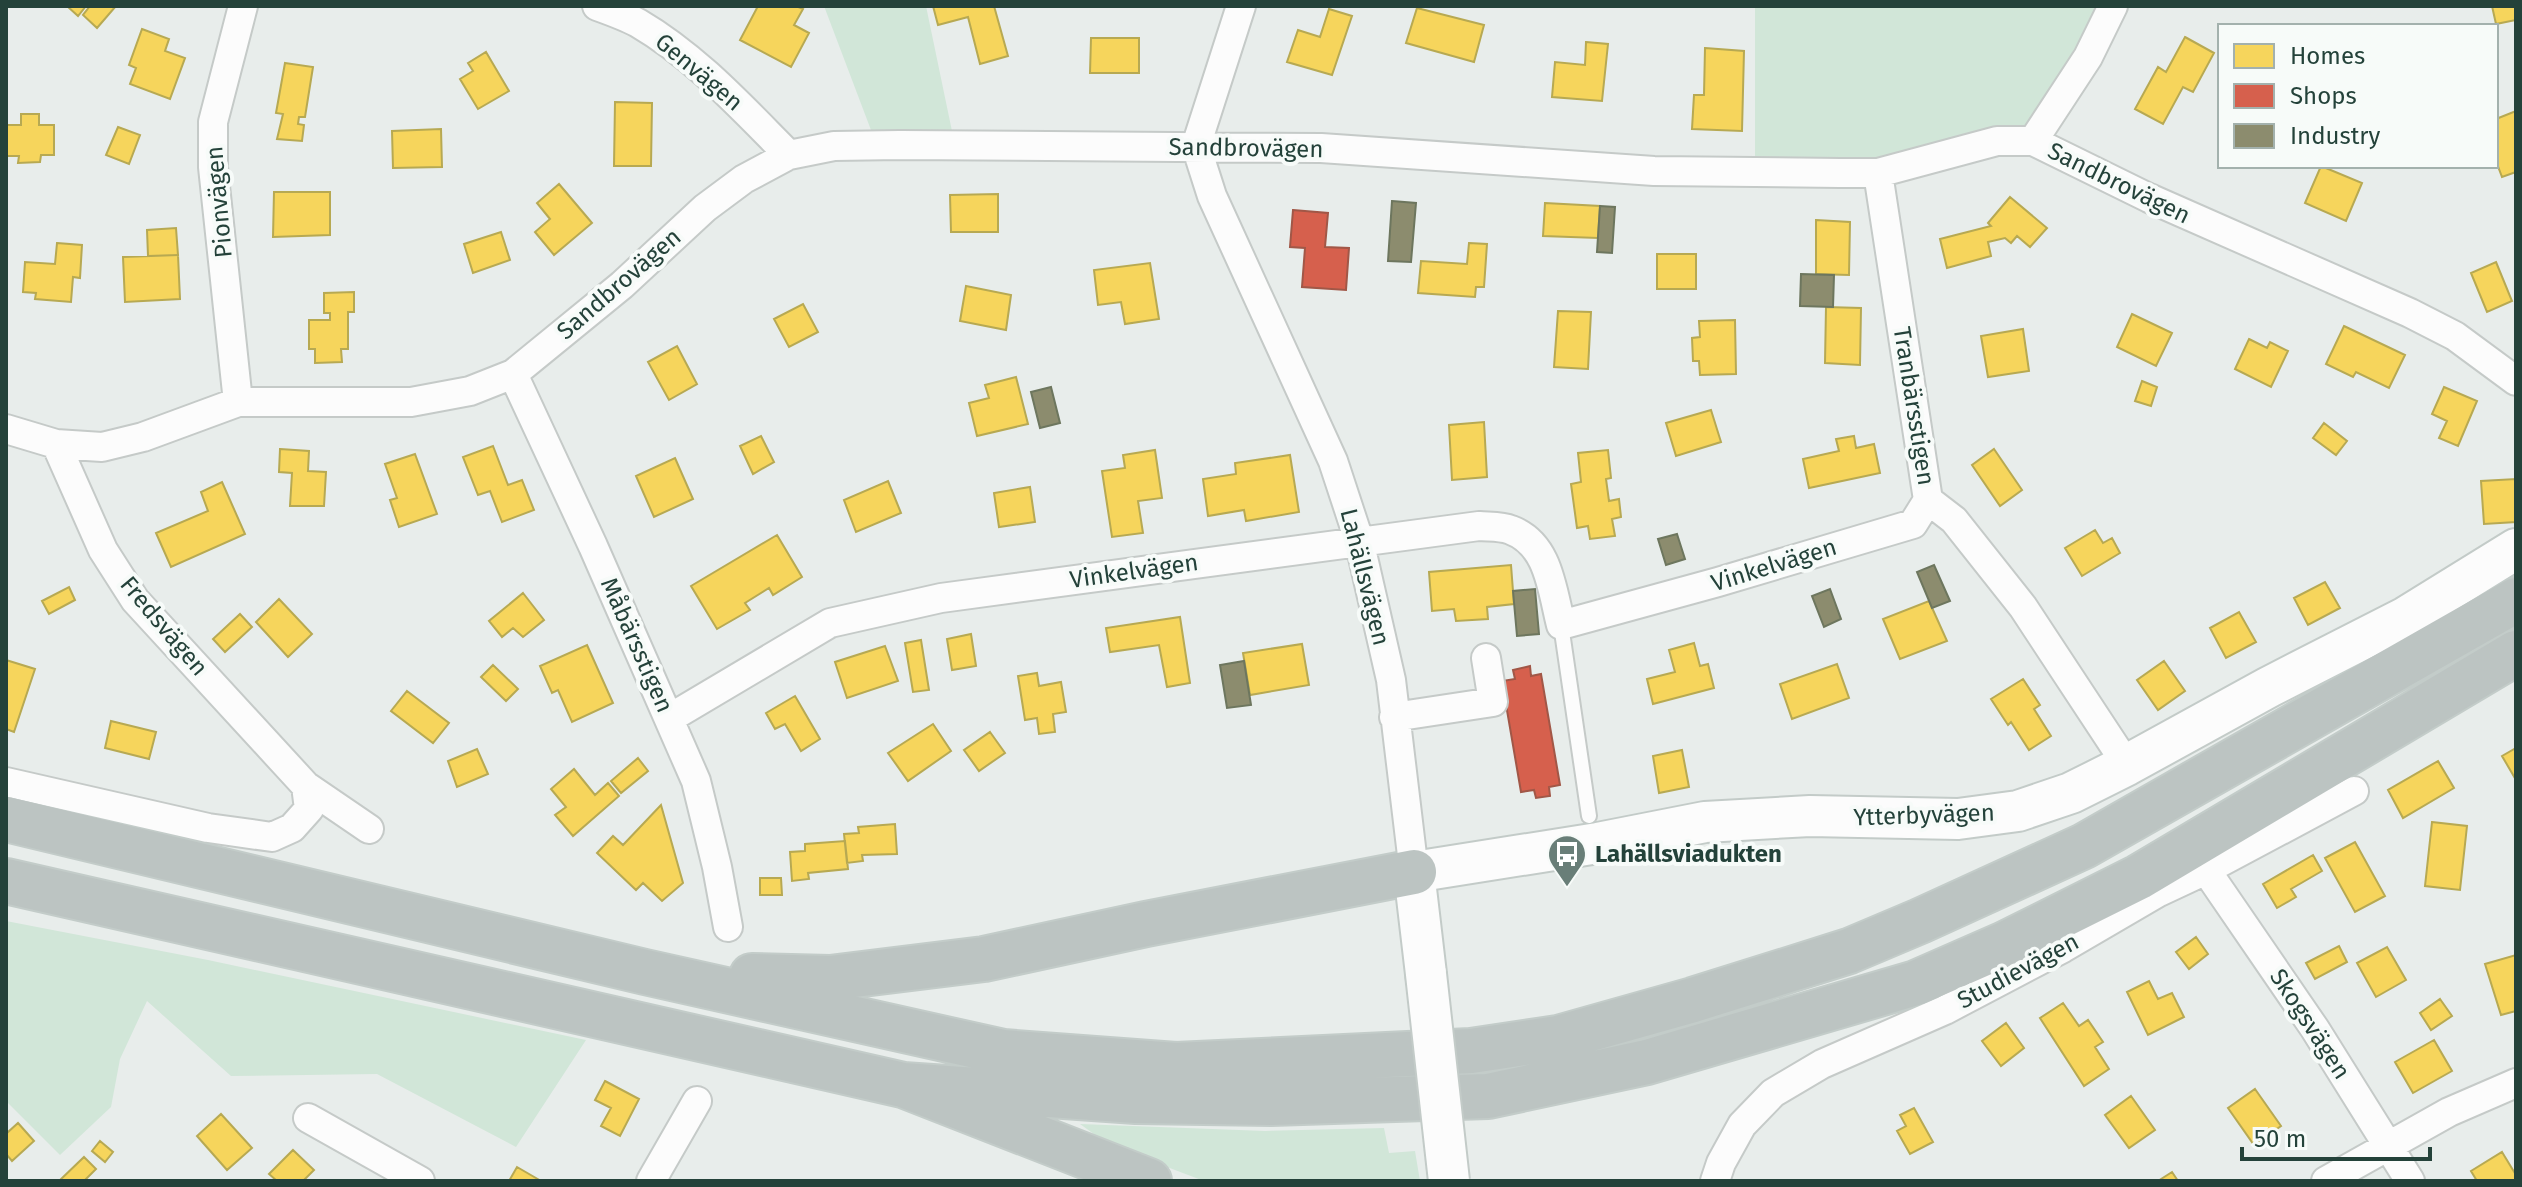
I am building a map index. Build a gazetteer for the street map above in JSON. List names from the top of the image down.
{
  "streets": {
    "street": [
      "Genvägen",
      "Sandbrovägen",
      "Pionvägen",
      "Tranbärsstigen",
      "Vinkelvägen",
      "Lahällsvägen",
      "Fredsvägen",
      "Måbärsstigen",
      "Ytterbyvägen",
      "Studievägen",
      "Skogsvägen"
    ]
  },
  "crossings": [
    ["Genvägen", "Sandbrovägen"],
    ["Sandbrovägen", "Pionvägen"],
    ["Sandbrovägen", "Tranbärsstigen"],
    ["Sandbrovägen", "Lahällsvägen"],
    ["Sandbrovägen", "Fredsvägen"],
    ["Sandbrovägen", "Måbärsstigen"],
    ["Tranbärsstigen", "Vinkelvägen"],
    ["Tranbärsstigen", "Ytterbyvägen"],
    ["Vinkelvägen", "Lahällsvägen"],
    ["Vinkelvägen", "Måbärsstigen"],
    ["Lahällsvägen", "Ytterbyvägen"],
    ["Studievägen", "Skogsvägen"]
  ],
  "places": {
    "bus stop": ["Lahällsviadukten"]
  },
  "legend": ["Homes", "Shops", "Industry"],
  "scale_bar": "50 m"
}
